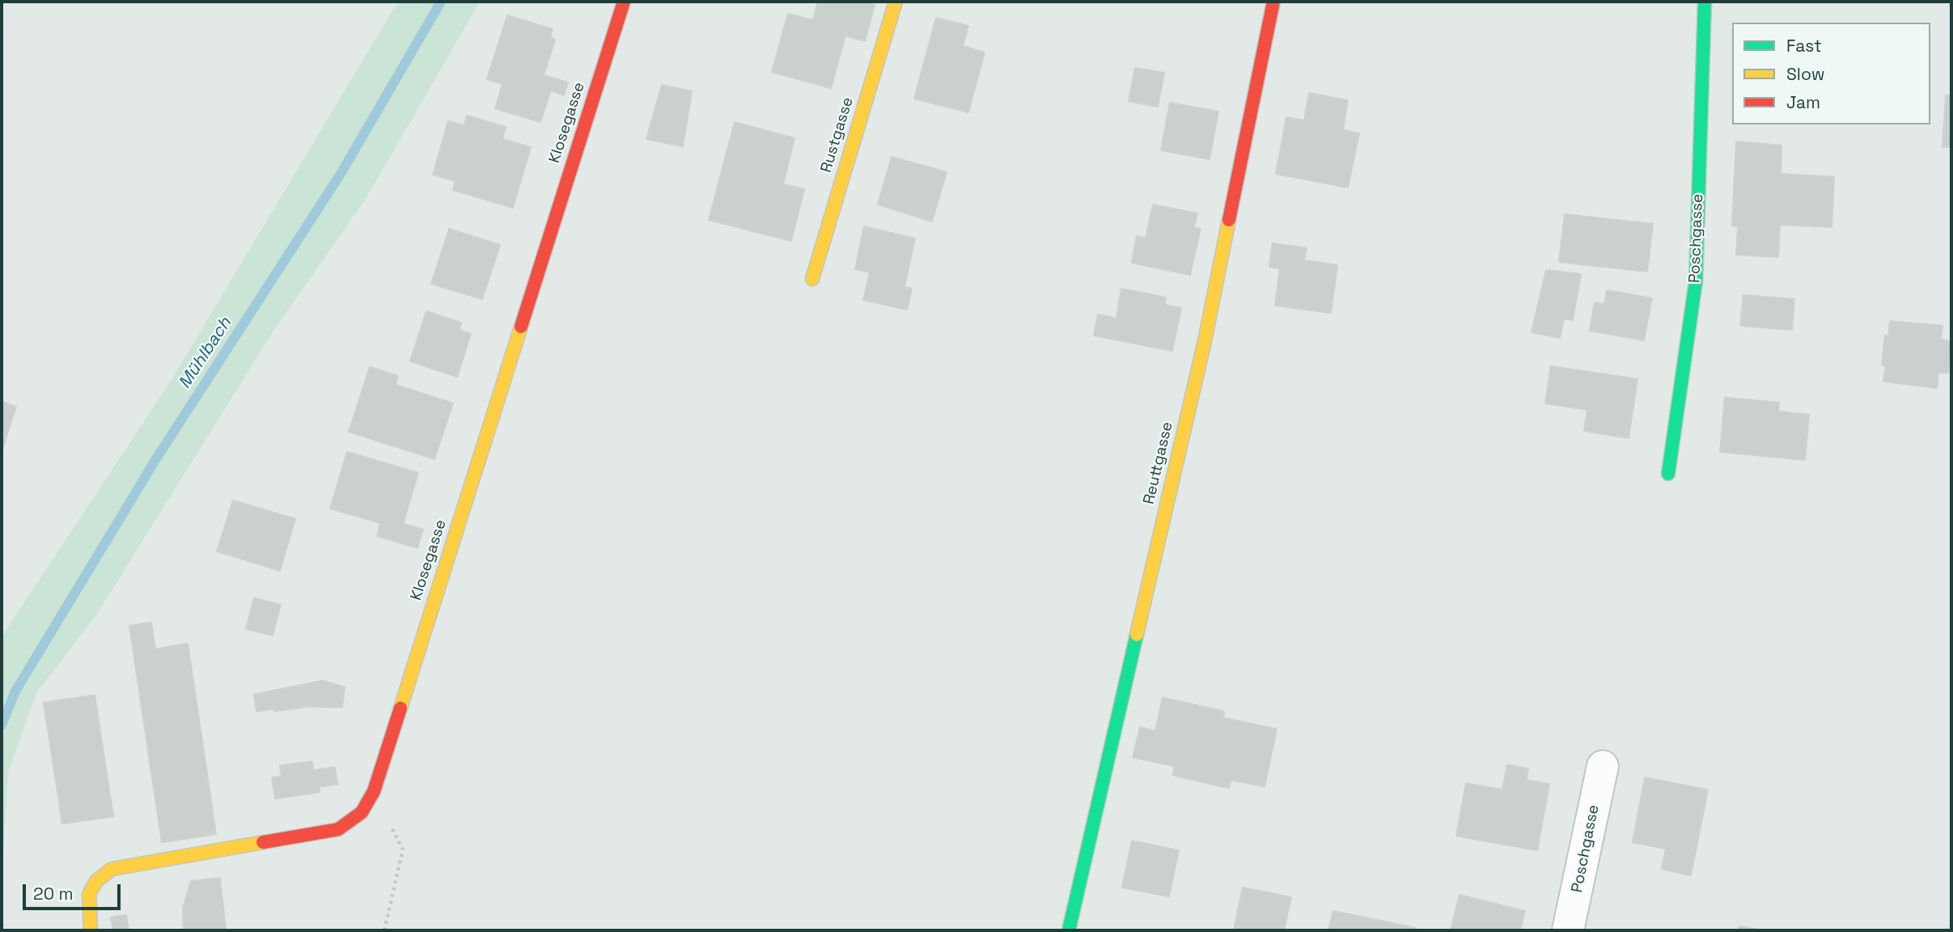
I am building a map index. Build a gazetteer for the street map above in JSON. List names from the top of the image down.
{
  "streets": {
    "street": [
      "Klosegasse",
      "Rustgasse",
      "Poschgasse",
      "Reuttgasse"
    ]
  },
  "water": ["Mühlbach"],
  "legend": ["Fast", "Slow", "Jam"],
  "scale_bar": "20 m"
}
